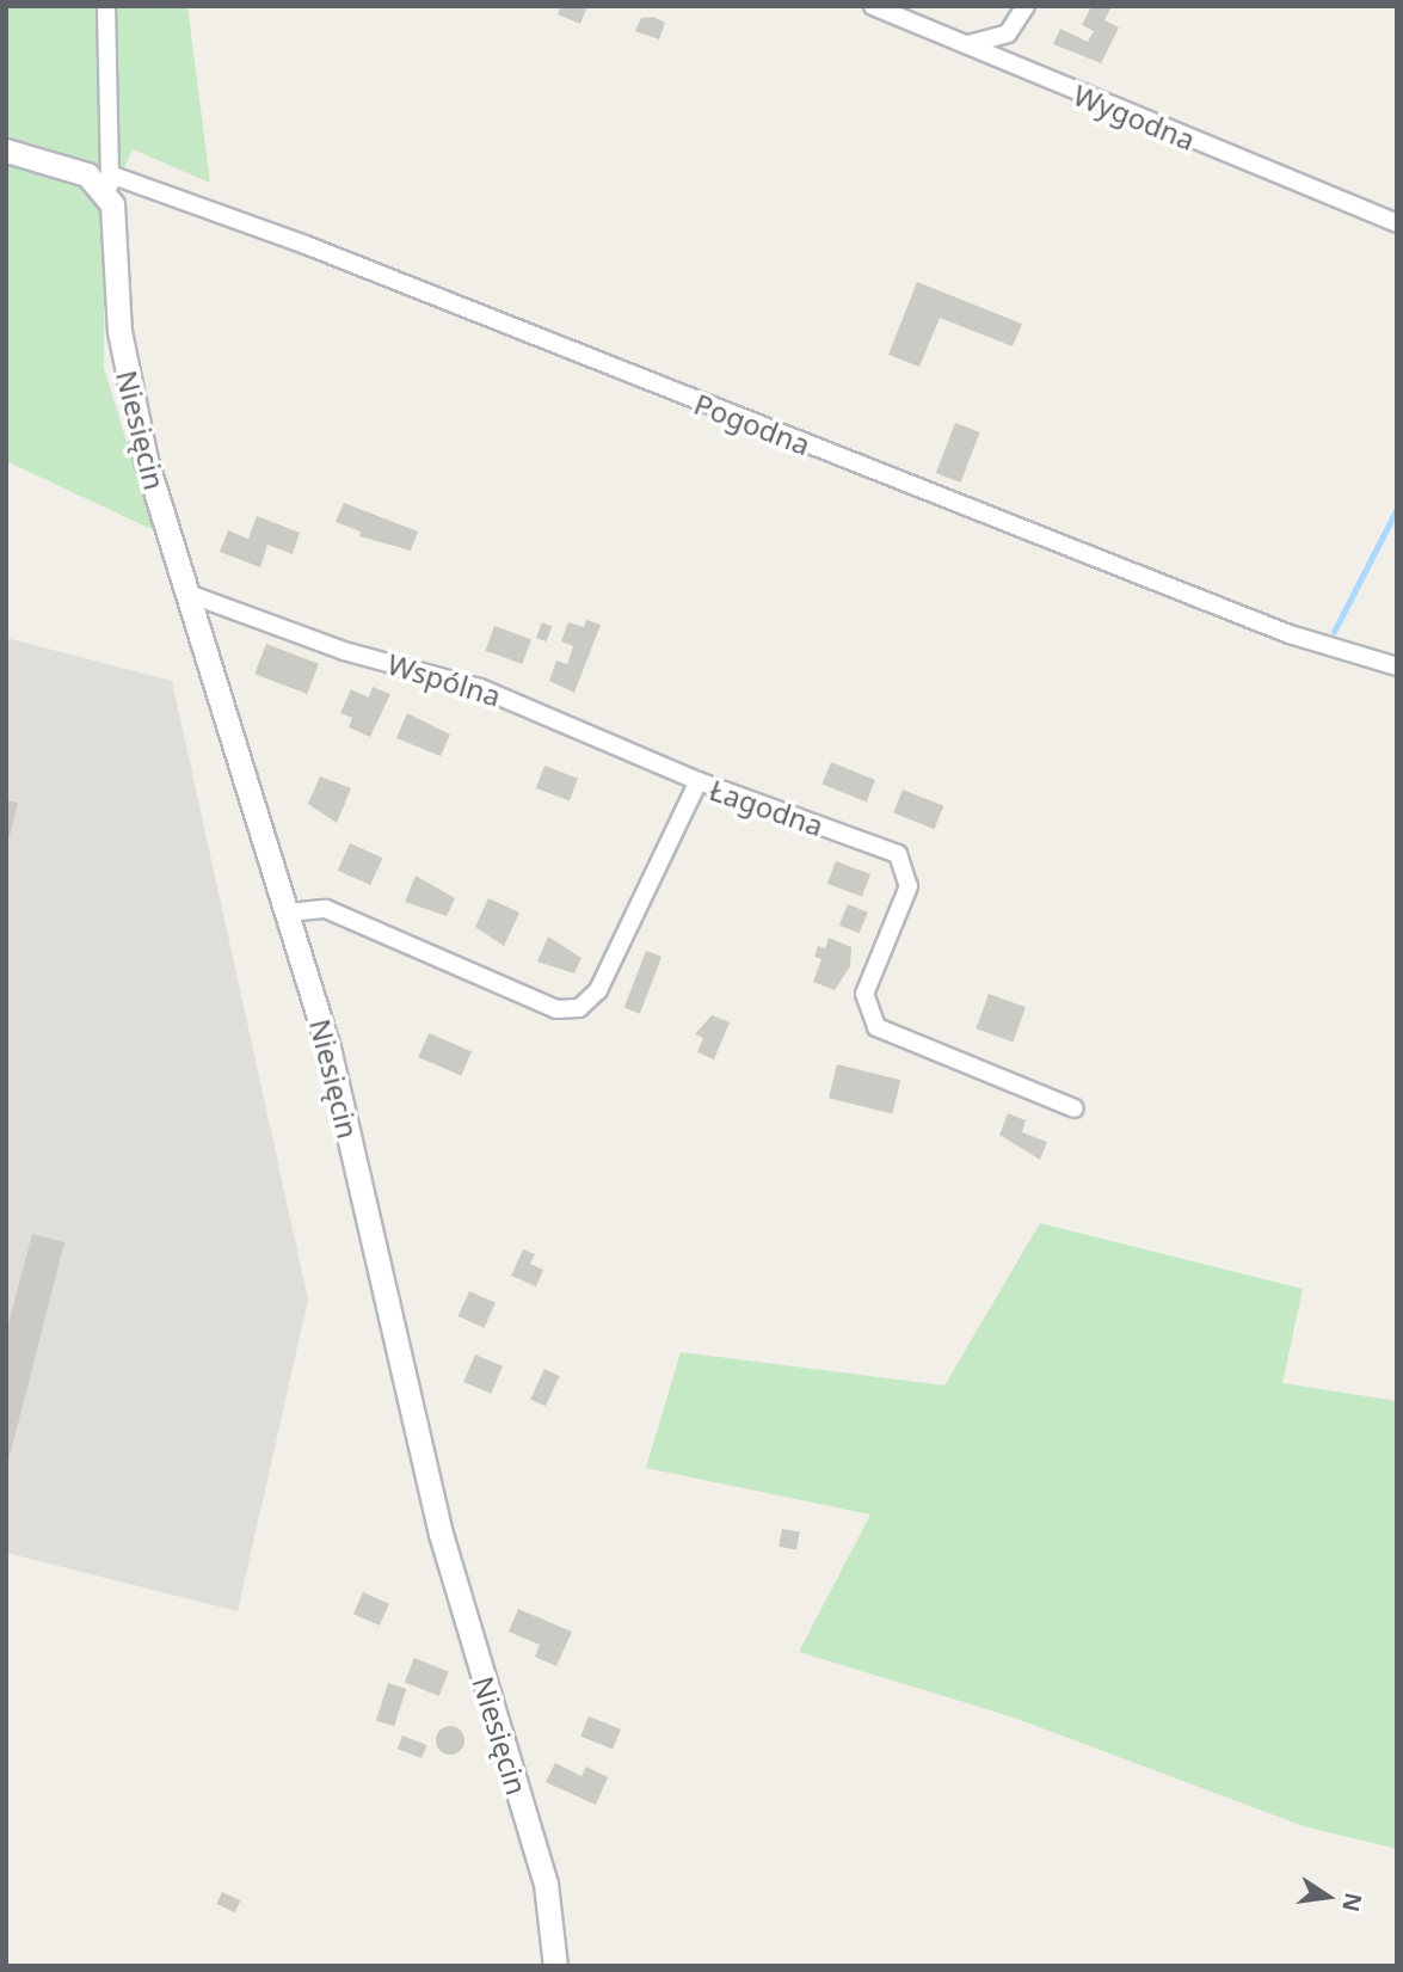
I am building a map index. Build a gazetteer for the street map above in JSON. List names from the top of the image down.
{
  "streets": {
    "street": [
      "Wygodna",
      "Pogodna",
      "Niesięcin",
      "Wspólna",
      "Łagodna"
    ]
  },
  "crossings": [
    ["Pogodna", "Niesięcin"],
    ["Niesięcin", "Wspólna"],
    ["Niesięcin", "Łagodna"],
    ["Wspólna", "Łagodna"]
  ],
  "north": "right"
}
